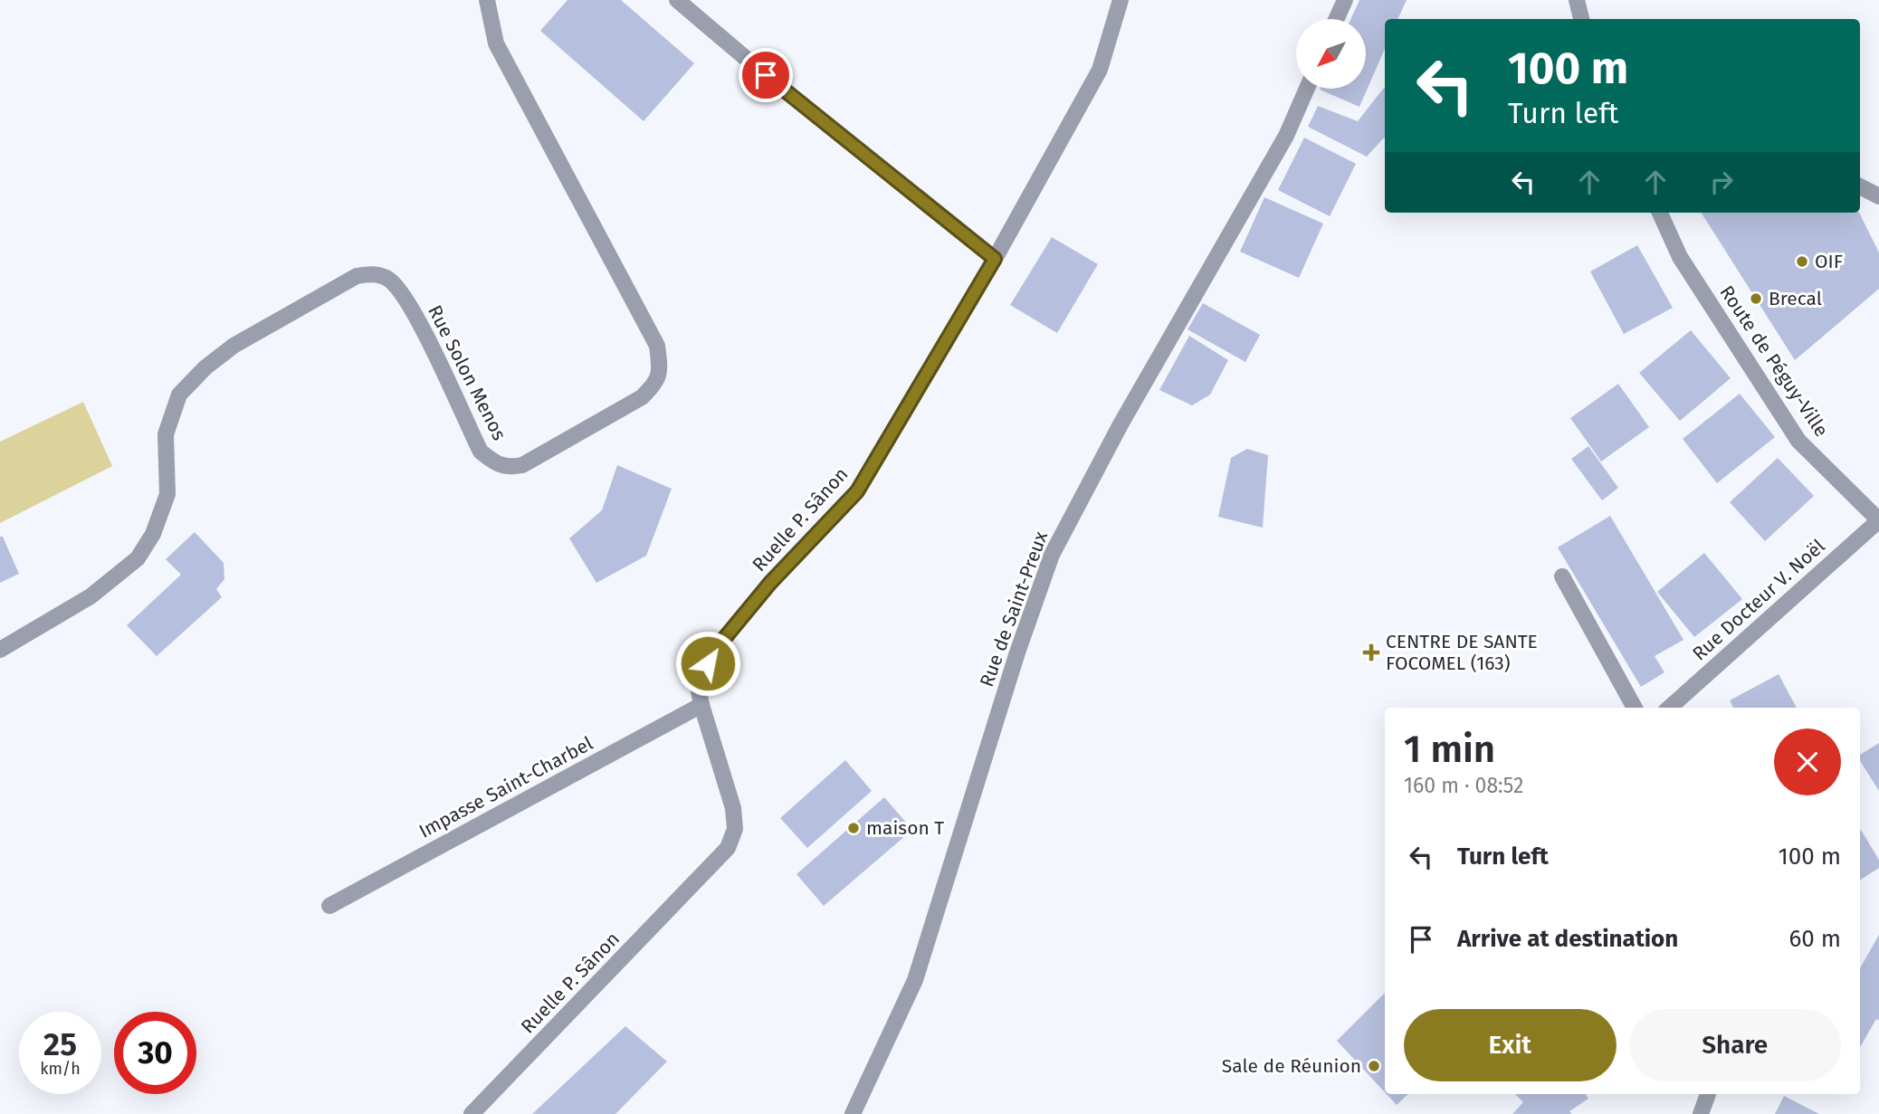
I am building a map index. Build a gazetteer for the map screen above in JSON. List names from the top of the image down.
{
  "streets": {
    "street": [
      "Route de Péguy-Ville",
      "Rue Solon Menos",
      "Ruelle P. Sânon",
      "Rue Docteur V. Noël",
      "Rue de Saint-Preux",
      "Impasse Saint-Charbel"
    ]
  },
  "crossings": [
    ["Route de Péguy-Ville", "Rue Docteur V. Noël"],
    ["Ruelle P. Sânon", "Impasse Saint-Charbel"]
  ],
  "places": {
    "other": [
      "OIF",
      "Brecal",
      "maison T",
      "Sale de Réunion"
    ],
    "health": ["CENTRE DE SANTE FOCOMEL (163)"]
  },
  "north": "bottom left",
  "page": {
    "turn": ["100 m", "Turn left"],
    "heading": ["1 min", "160 m · 08:52"],
    "list": [
      {
        "name": "Turn left",
        "value": "100 m"
      },
      {
        "name": "Arrive at destination",
        "value": "60 m"
      }
    ],
    "buttons": ["Exit", "Share"],
    "speed": "25 km/h",
    "limit": "30"
  }
}
